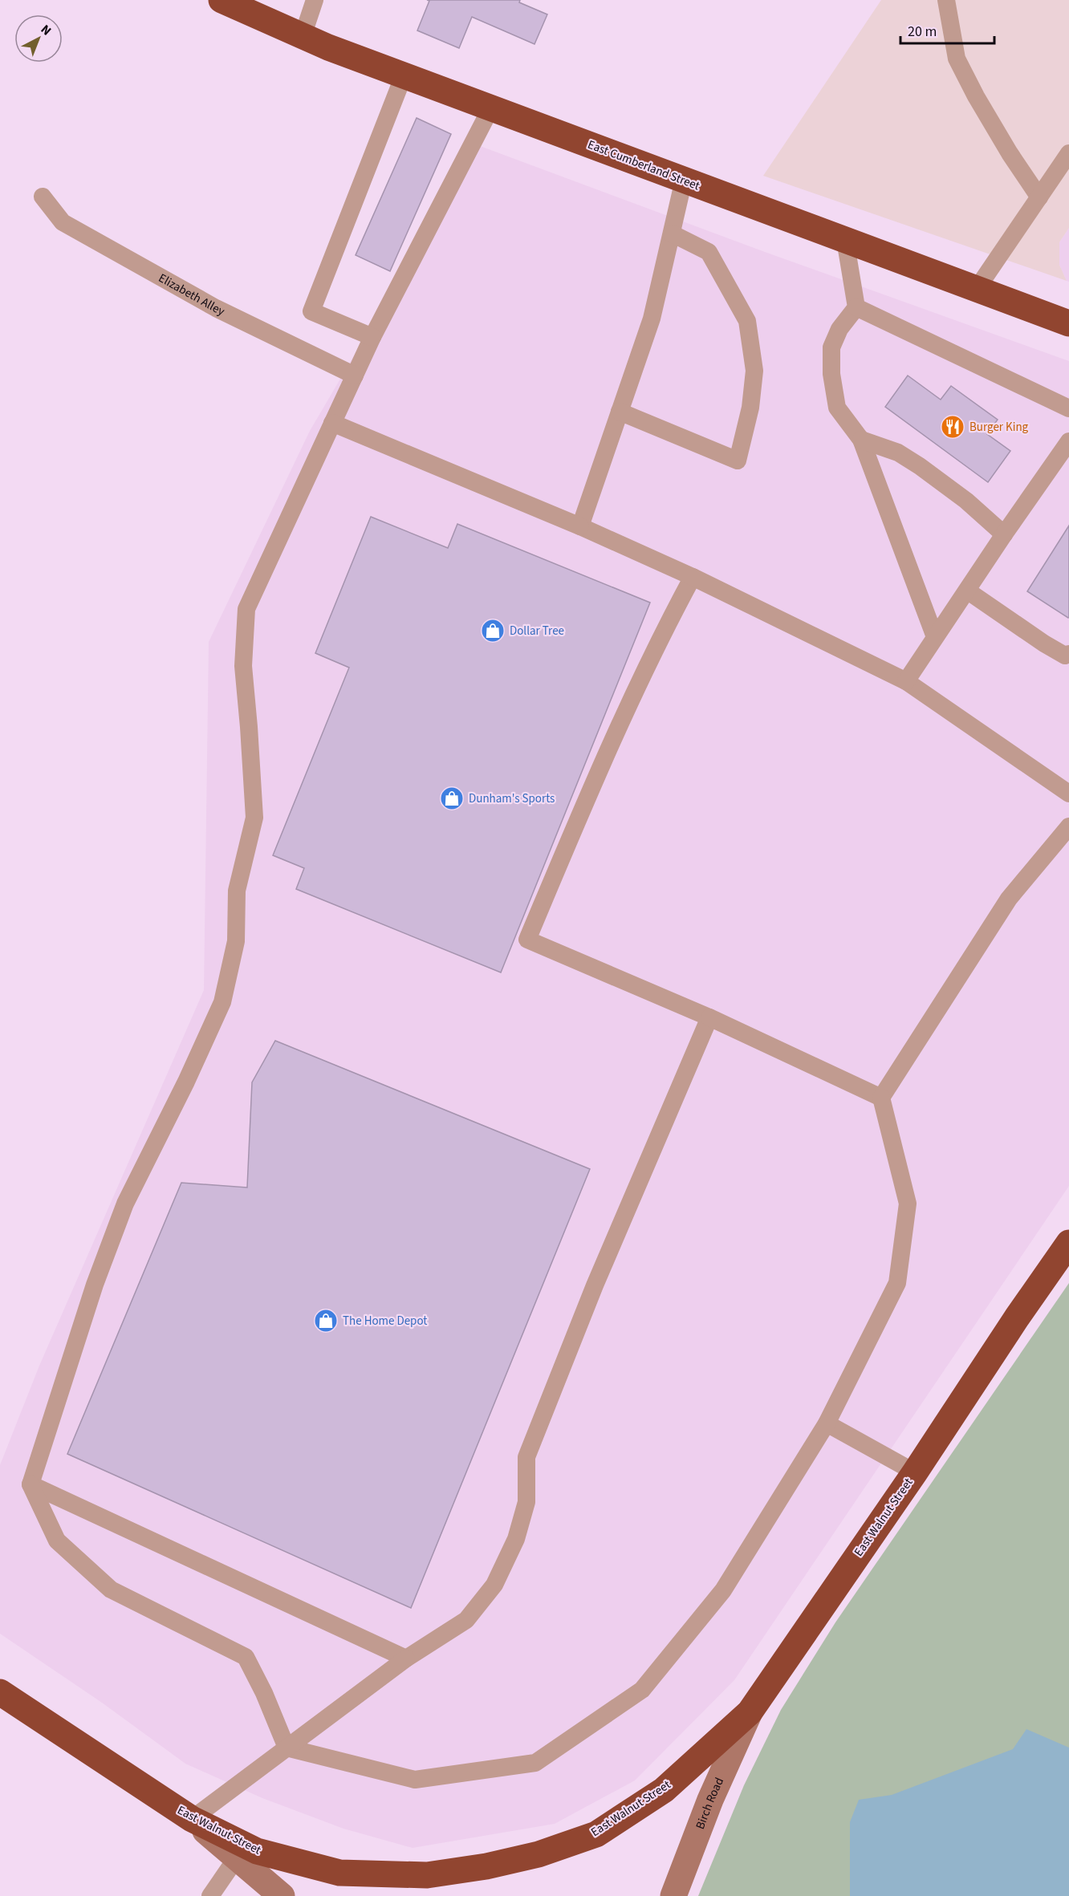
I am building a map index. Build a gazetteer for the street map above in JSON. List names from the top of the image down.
{
  "streets": {
    "highway": ["East Cumberland Street", "East Walnut Street"],
    "street": ["Birch Road"],
    "lane": ["Elizabeth Alley"]
  },
  "crossings": [
    ["East Walnut Street", "Birch Road"]
  ],
  "places": {
    "restaurant": ["Burger King"],
    "shop": ["Dollar Tree", "Dunham's Sports", "The Home Depot"]
  },
  "scale_bar": "20 m",
  "north": "top right"
}
